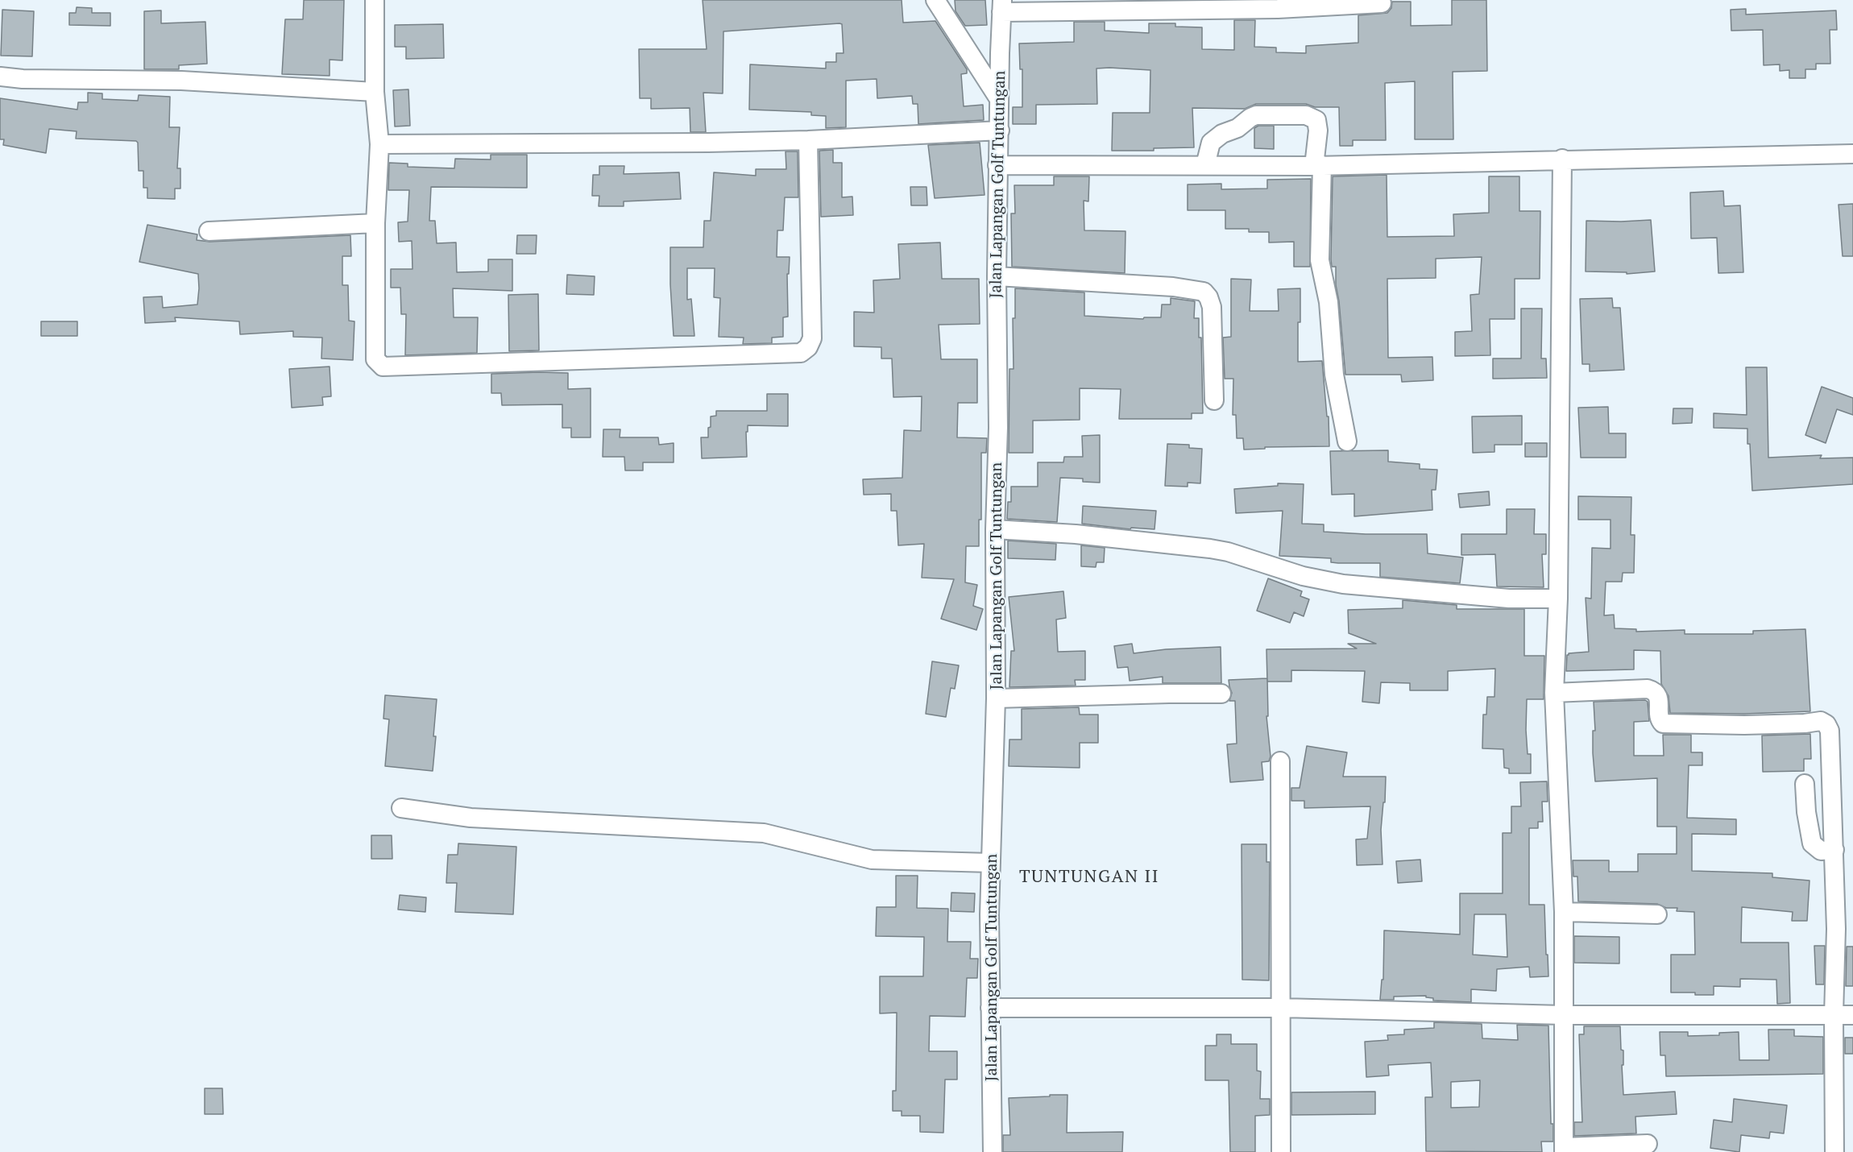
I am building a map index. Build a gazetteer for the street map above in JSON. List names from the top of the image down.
{
  "streets": {
    "street": ["Jalan Lapangan Golf Tuntungan"]
  },
  "districts": ["TUNTUNGAN II"]
}
